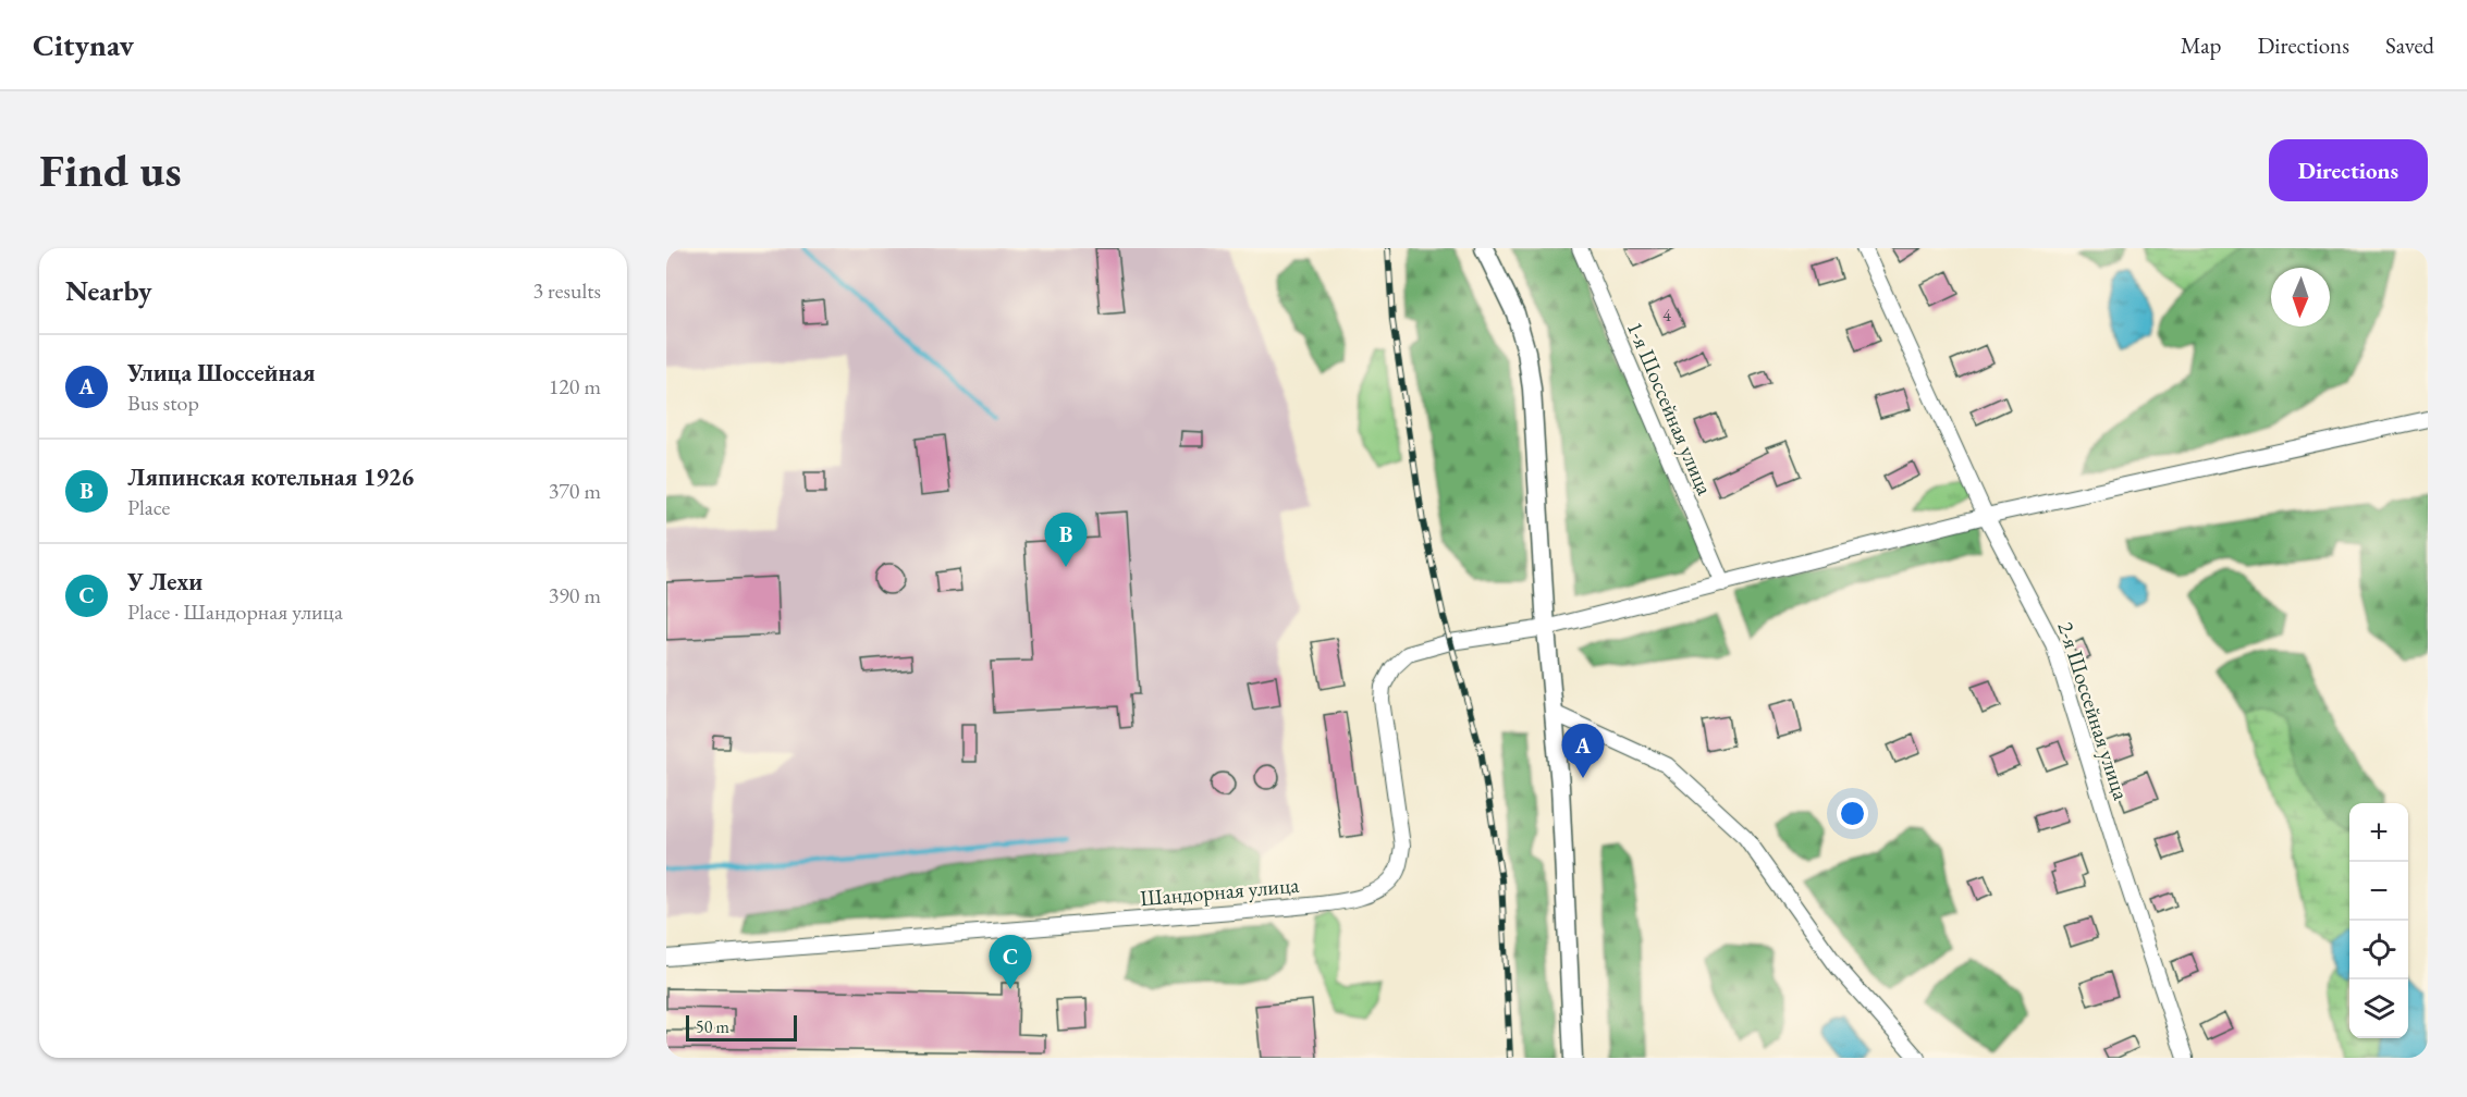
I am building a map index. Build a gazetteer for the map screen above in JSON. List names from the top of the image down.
{
  "streets": {
    "street": ["1-я Шоссейная улица", "2-я Шоссейная улица", "Шандорная улица"]
  },
  "crossings": [
    ["1-я Шоссейная улица", "Шандорная улица"],
    ["2-я Шоссейная улица", "Шандорная улица"]
  ],
  "house_numbers": ["4"],
  "scale_bar": "50 m",
  "north": "bottom",
  "page": {
    "header": "Citynav",
    "nav": ["Map", "Directions", "Saved"],
    "buttons": "Directions",
    "title": "Find us",
    "heading": ["Nearby", "3 results"],
    "list": [
      {
        "mark": "A",
        "name": "Улица Шоссейная",
        "note": "Bus stop",
        "value": "120 m"
      },
      {
        "mark": "B",
        "name": "Ляпинская котельная 1926",
        "note": "Place",
        "value": "370 m"
      },
      {
        "mark": "C",
        "name": "У Лехи",
        "note": "Place · Шандорная улица",
        "value": "390 m"
      }
    ],
    "pins": ["B", "A", "C"],
    "map_buttons": ["+", "−"],
    "scale": "50 m"
  }
}
